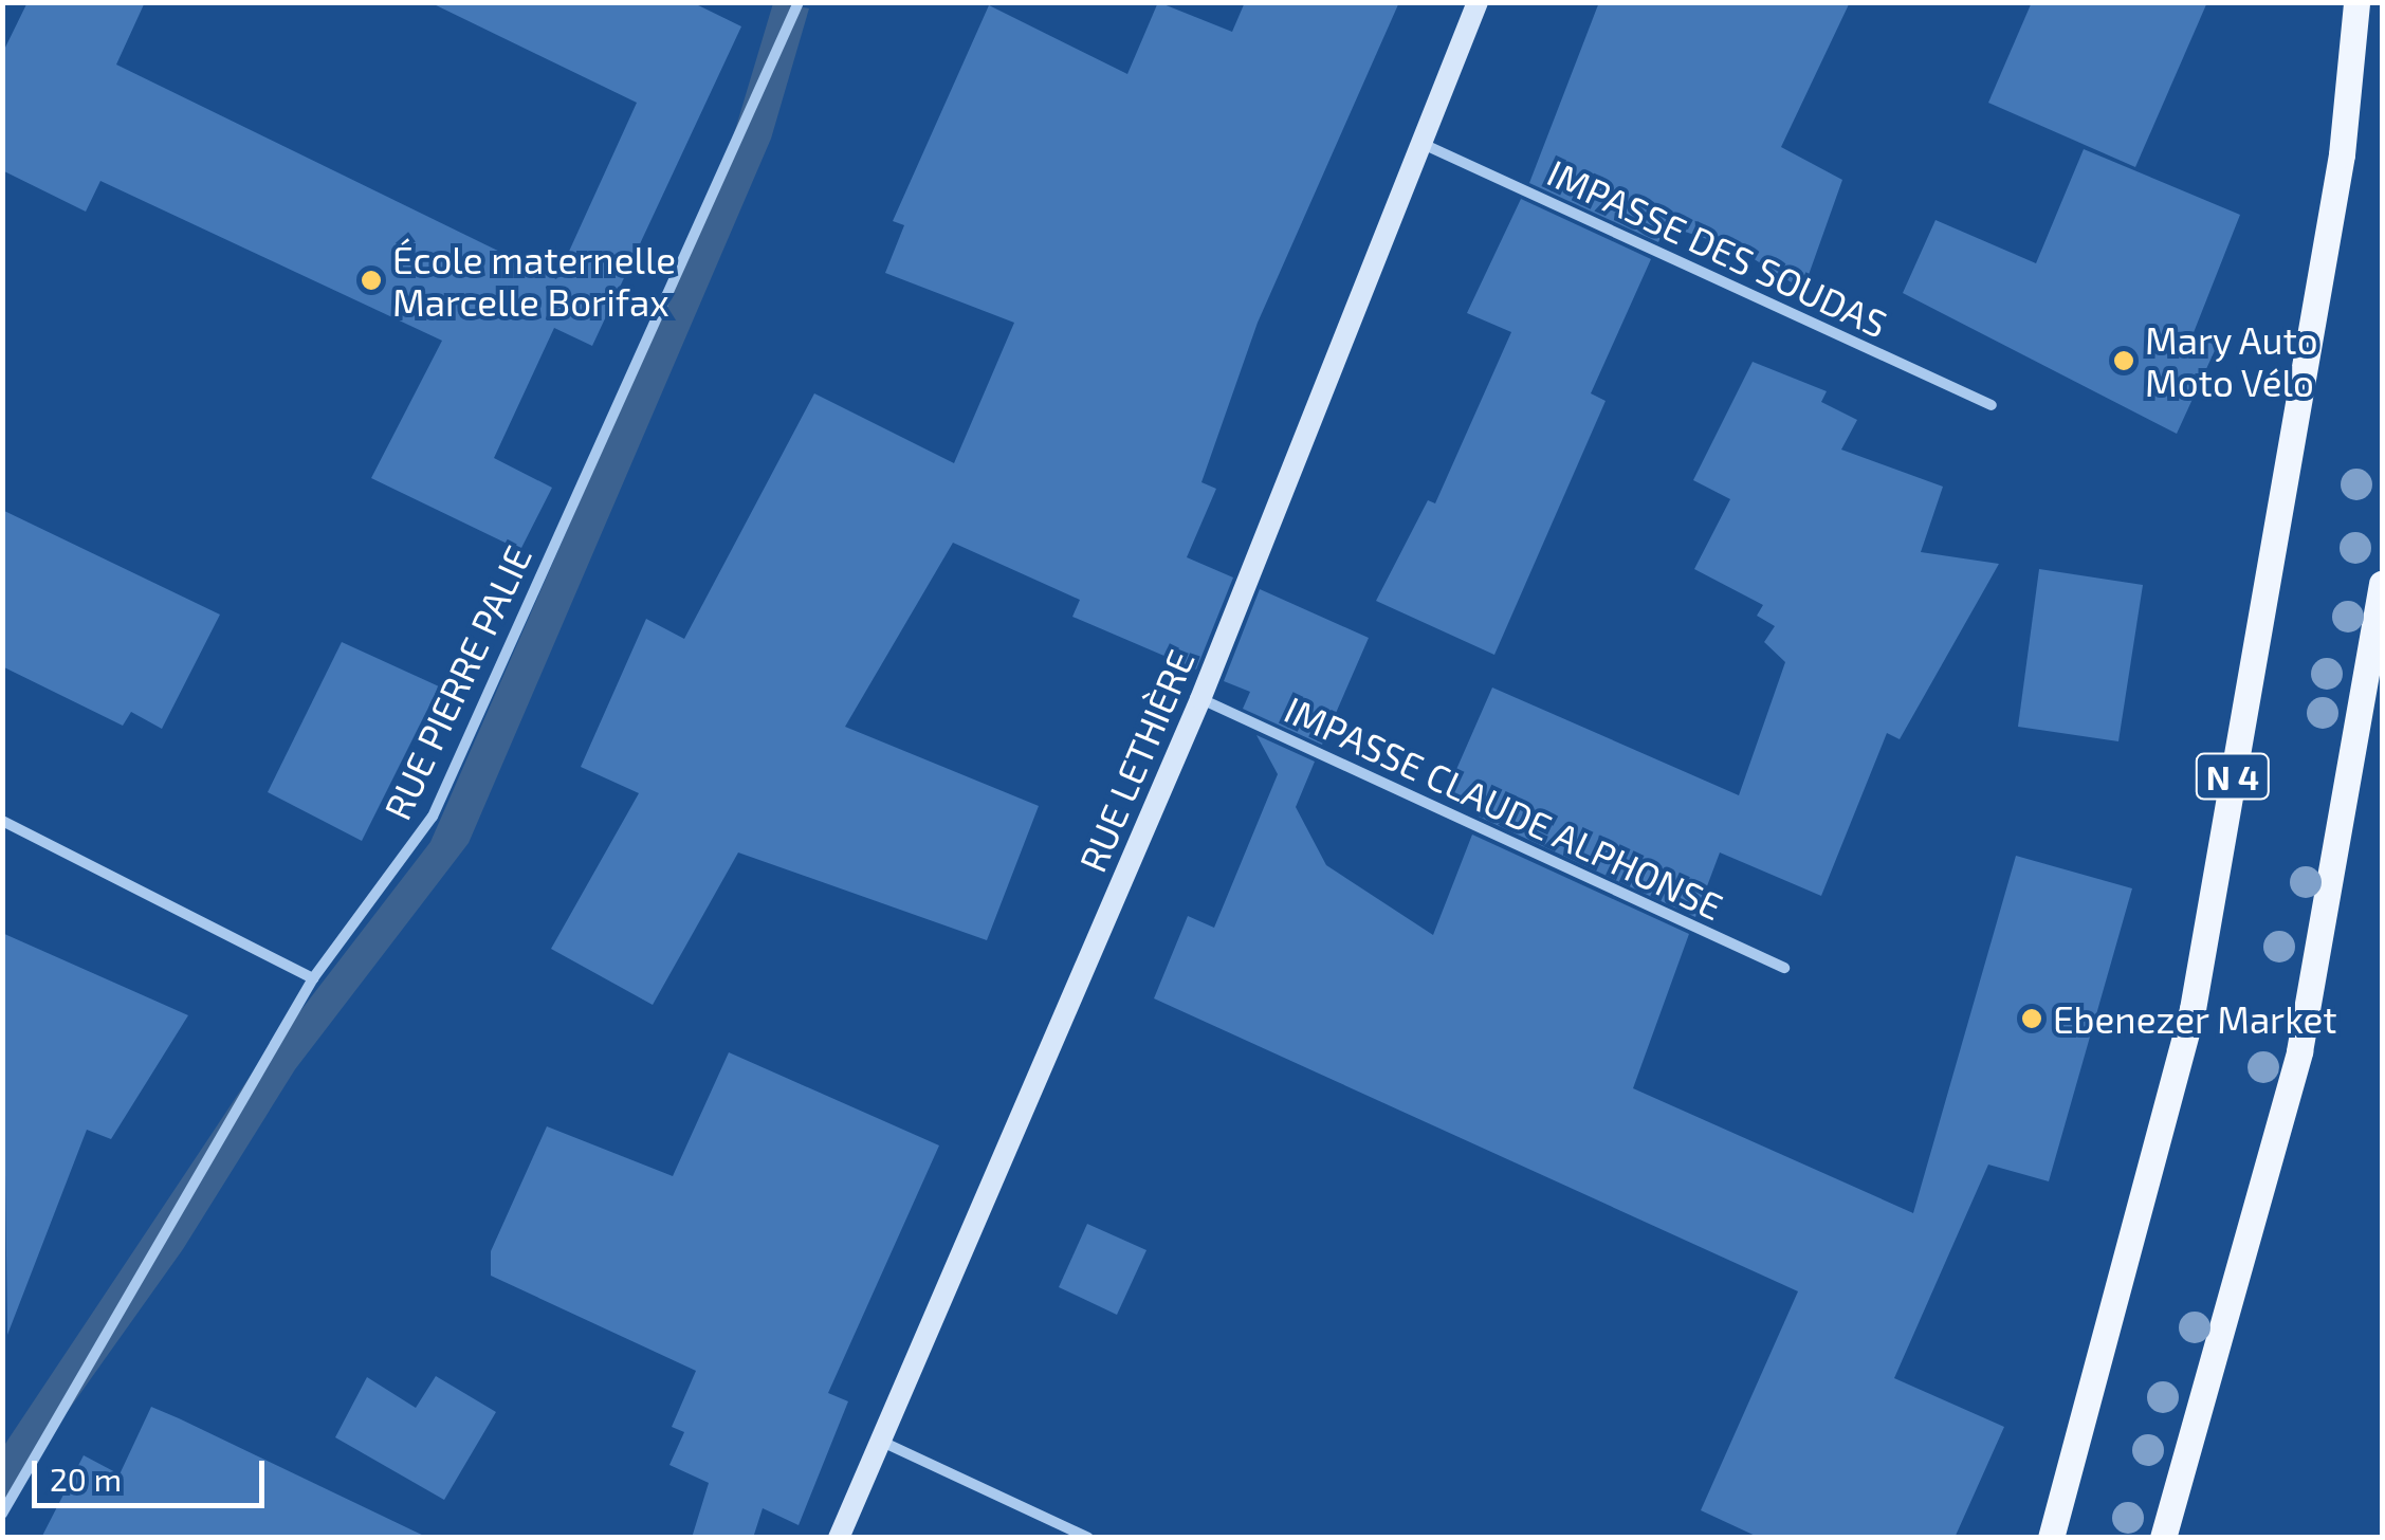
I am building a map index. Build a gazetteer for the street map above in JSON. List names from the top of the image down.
{
  "streets": {
    "main road": ["N 4"],
    "street": [
      "IMPASSE DES SOUDAS",
      "RUE PIERRE PALIE",
      "RUE LETHIÈRE",
      "IMPASSE CLAUDE ALPHONSE"
    ]
  },
  "crossings": [
    ["IMPASSE DES SOUDAS", "RUE LETHIÈRE"],
    ["RUE LETHIÈRE", "IMPASSE CLAUDE ALPHONSE"]
  ],
  "places": ["École maternelle Marcelle Borifax", "Mary Auto Moto Vélo", "Ebenezer Market"],
  "scale_bar": "20 m"
}
